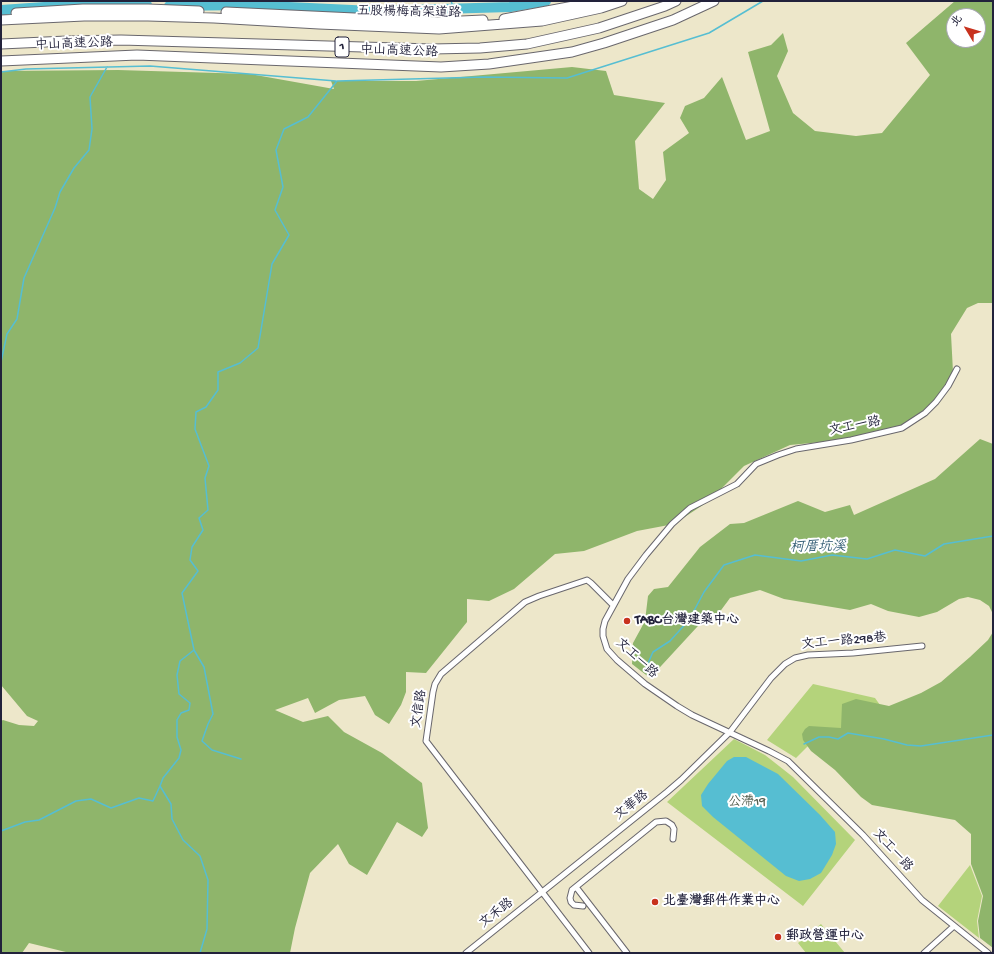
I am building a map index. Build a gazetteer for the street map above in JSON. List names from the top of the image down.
{
  "streets": {
    "highway": ["五股楊梅高架道路", "中山高速公路", "1"],
    "street": [
      "文工一路",
      "文工一路298巷",
      "文信路",
      "文華路",
      "文禾路"
    ]
  },
  "crossings": [
    ["文工一路", "文工一路298巷"],
    ["文工一路", "文信路"],
    ["文工一路", "文華路"],
    ["文工一路298巷", "文華路"],
    ["文信路", "文華路"],
    ["文信路", "文禾路"],
    ["文華路", "文禾路"]
  ],
  "water": ["柯厝坑溪"],
  "parks": ["公滯19"],
  "places": ["TABC台灣建築中心", "北臺灣郵件作業中心", "郵政營運中心"],
  "north": "top left"
}
